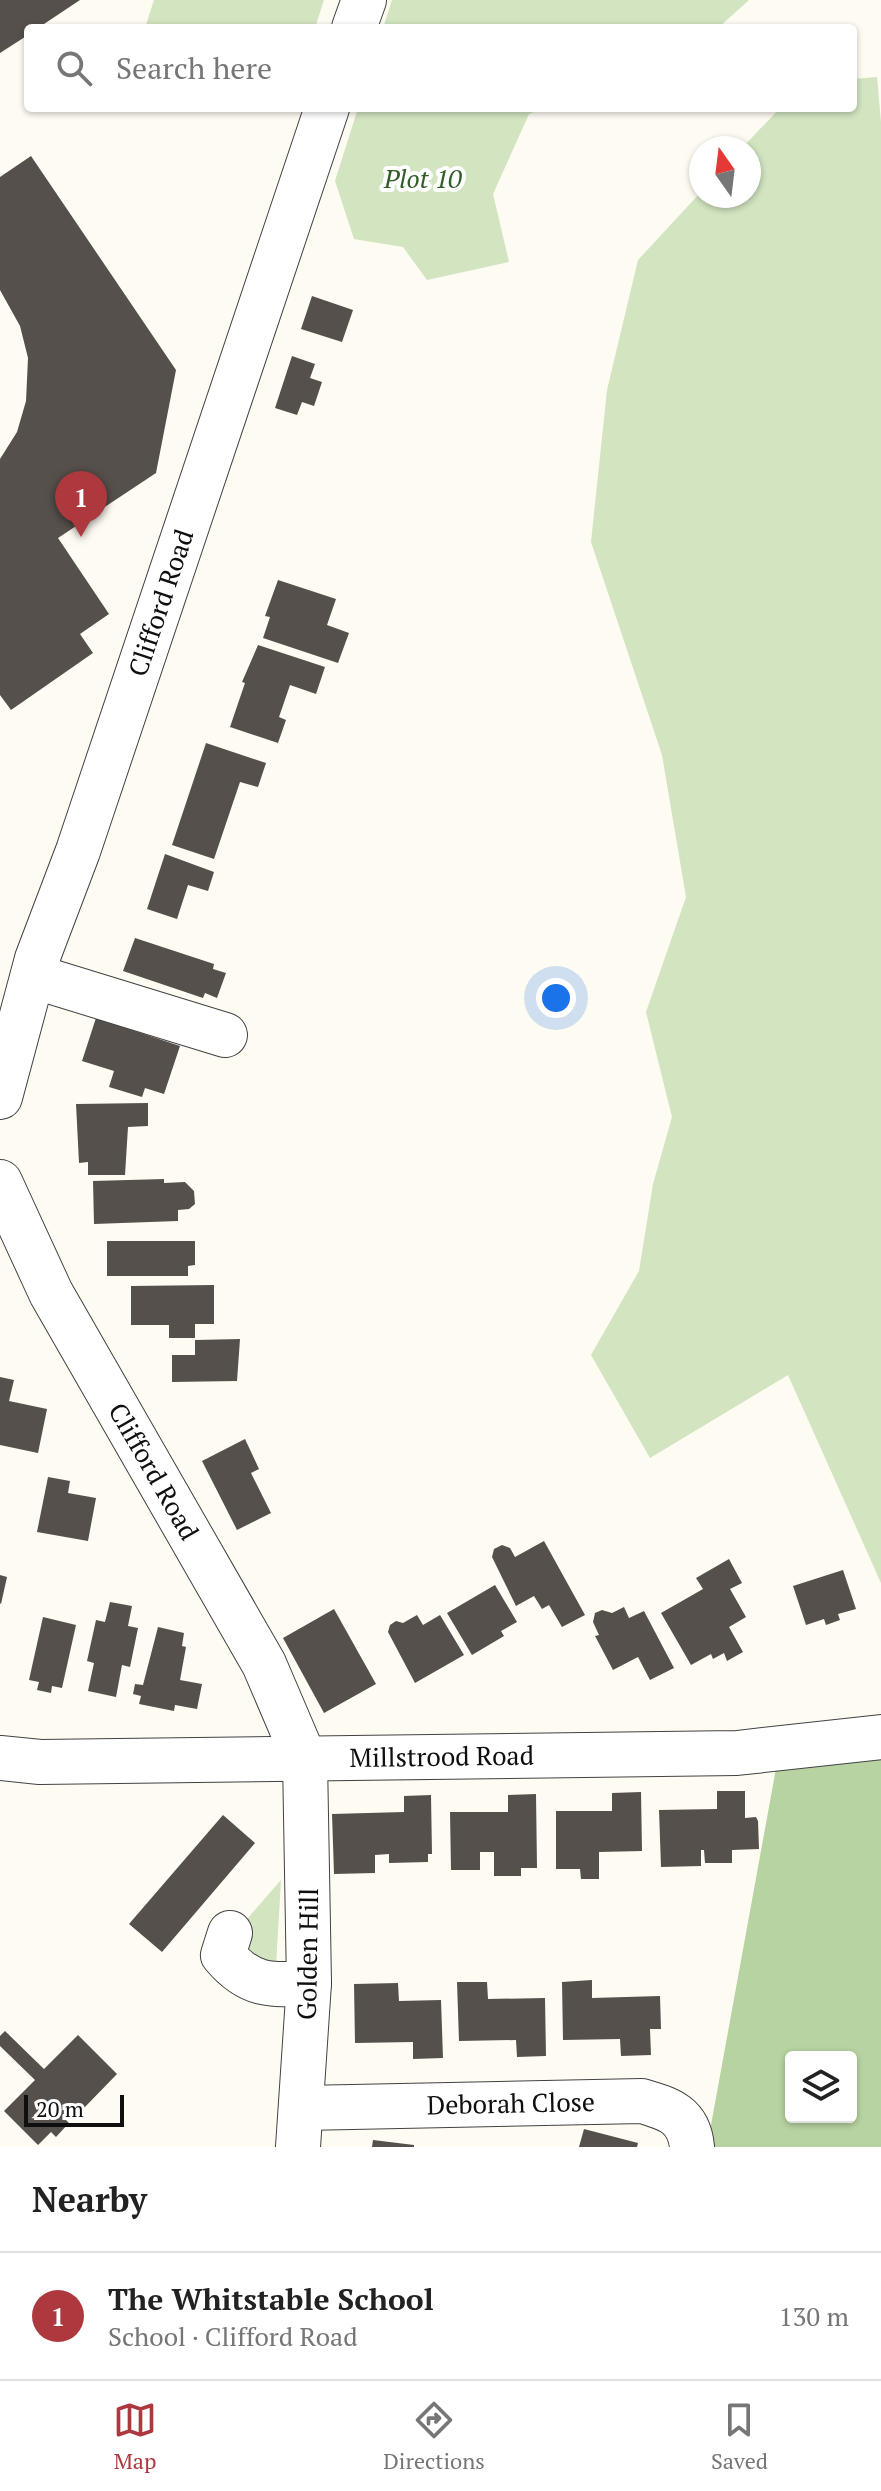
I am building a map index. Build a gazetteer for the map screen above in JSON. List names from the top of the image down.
{
  "streets": {
    "street": [
      "Clifford Road",
      "Millstrood Road",
      "Golden Hill",
      "Deborah Close"
    ]
  },
  "crossings": [
    ["Clifford Road", "Millstrood Road"],
    ["Clifford Road", "Golden Hill"],
    ["Millstrood Road", "Golden Hill"],
    ["Golden Hill", "Deborah Close"]
  ],
  "parks": ["Plot 10"],
  "scale_bar": "20 m",
  "north": "top",
  "page": {
    "search": "Search here",
    "pins": "1",
    "scale": "20 m",
    "heading": "Nearby",
    "list": [
      {
        "mark": "1",
        "name": "The Whitstable School",
        "note": "School · Clifford Road",
        "value": "130 m"
      }
    ],
    "nav": ["Map", "Directions", "Saved"]
  }
}
